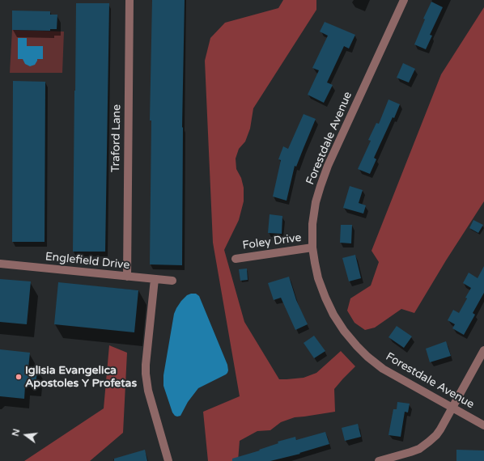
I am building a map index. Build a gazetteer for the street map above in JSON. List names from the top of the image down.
{
  "streets": {
    "street": [
      "Traford Lane",
      "Forestdale Avenue",
      "Foley Drive",
      "Englefield Drive"
    ]
  },
  "crossings": [
    ["Traford Lane", "Englefield Drive"],
    ["Forestdale Avenue", "Foley Drive"]
  ],
  "places": ["Iglisia Evangelica Apostoles Y Profetas"],
  "north": "left"
}
